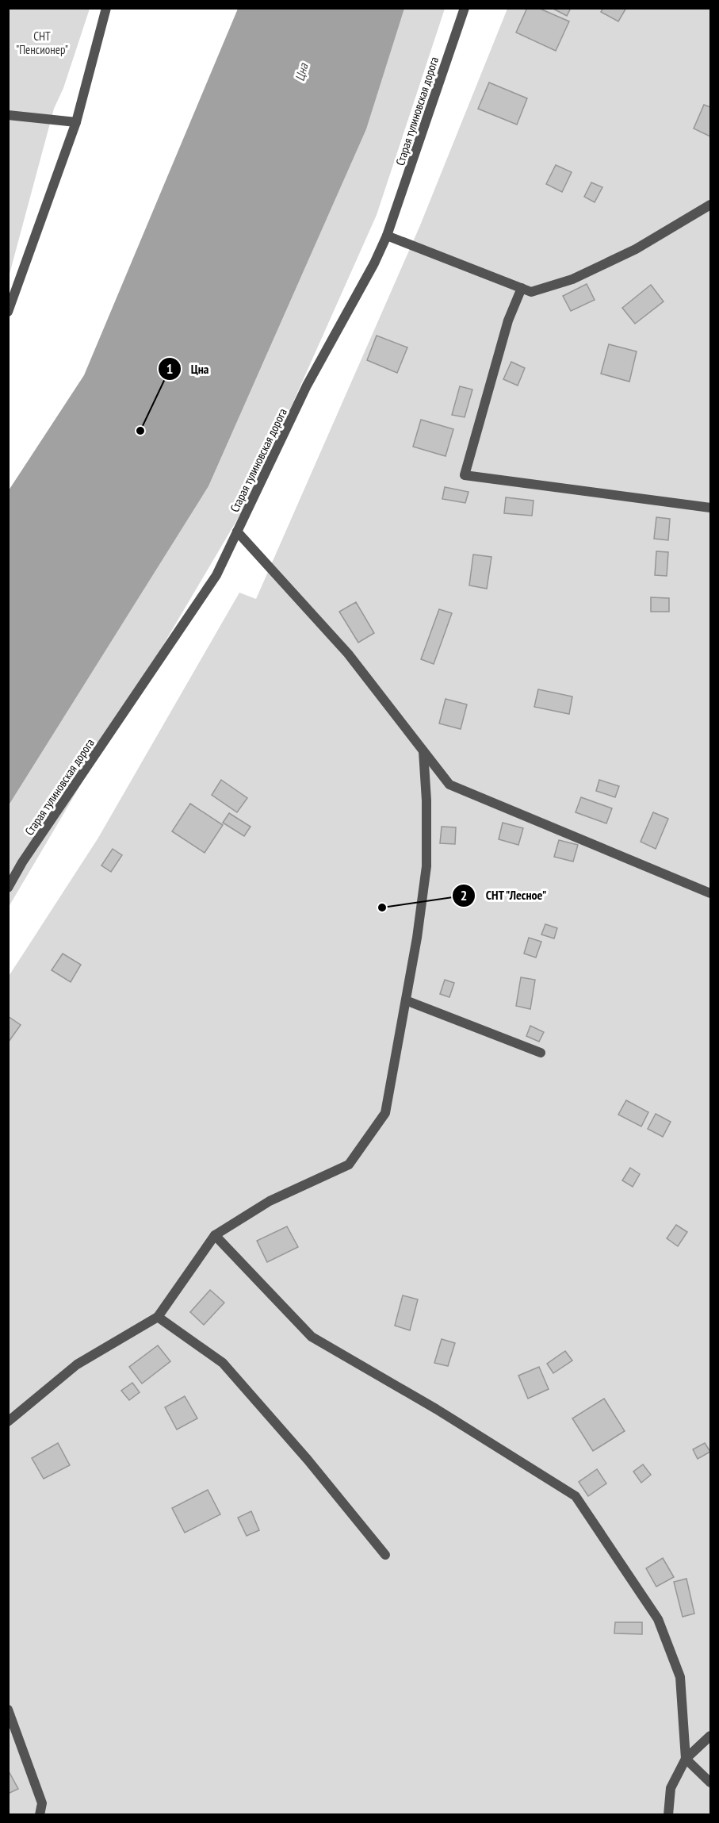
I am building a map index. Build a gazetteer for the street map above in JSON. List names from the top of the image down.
{
  "streets": {
    "street": ["Старая тулиновская дорога"]
  },
  "water": ["Цна"],
  "parks": ["СНТ \"Пенсионер\""],
  "places": ["Цна", "СНТ \"Лесное\""]
}
